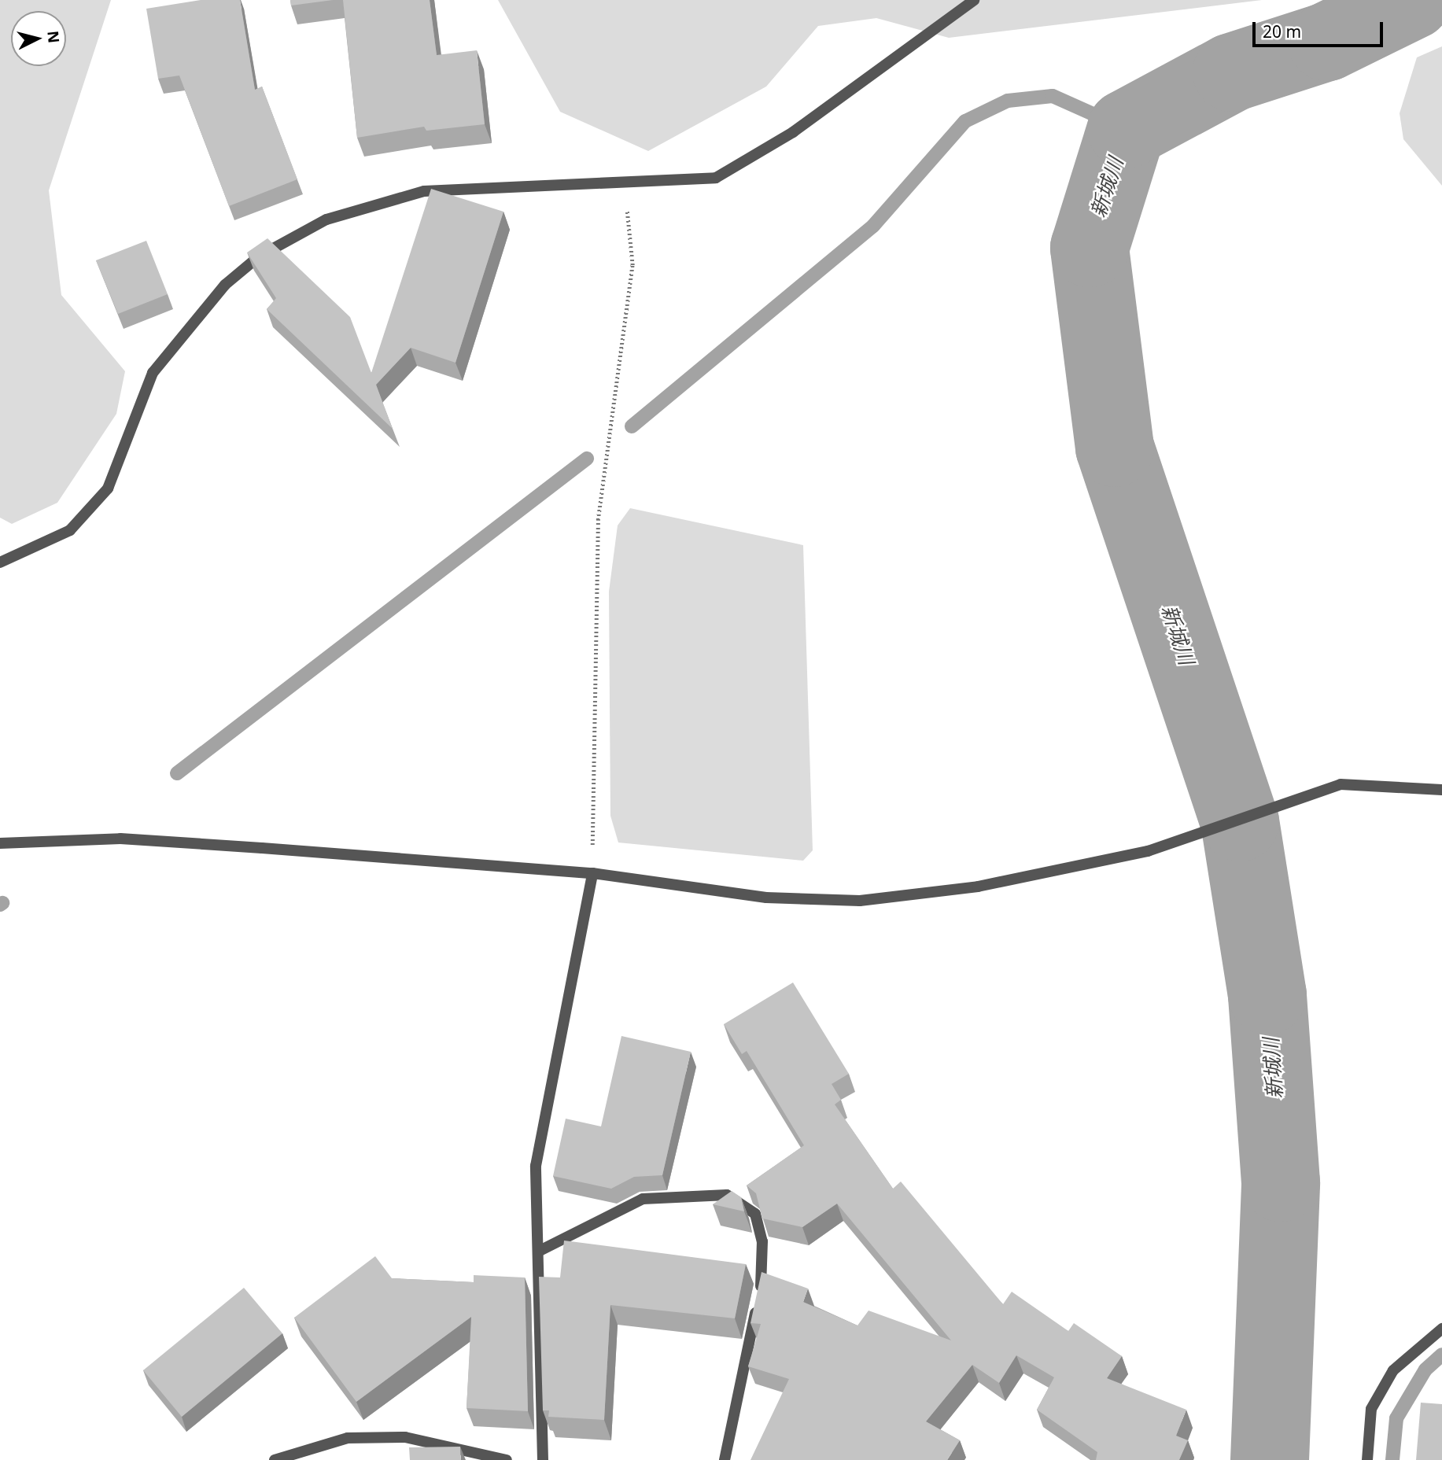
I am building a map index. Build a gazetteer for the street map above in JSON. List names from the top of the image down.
{
  "water": ["新城川"],
  "scale_bar": "20 m",
  "north": "right"
}
